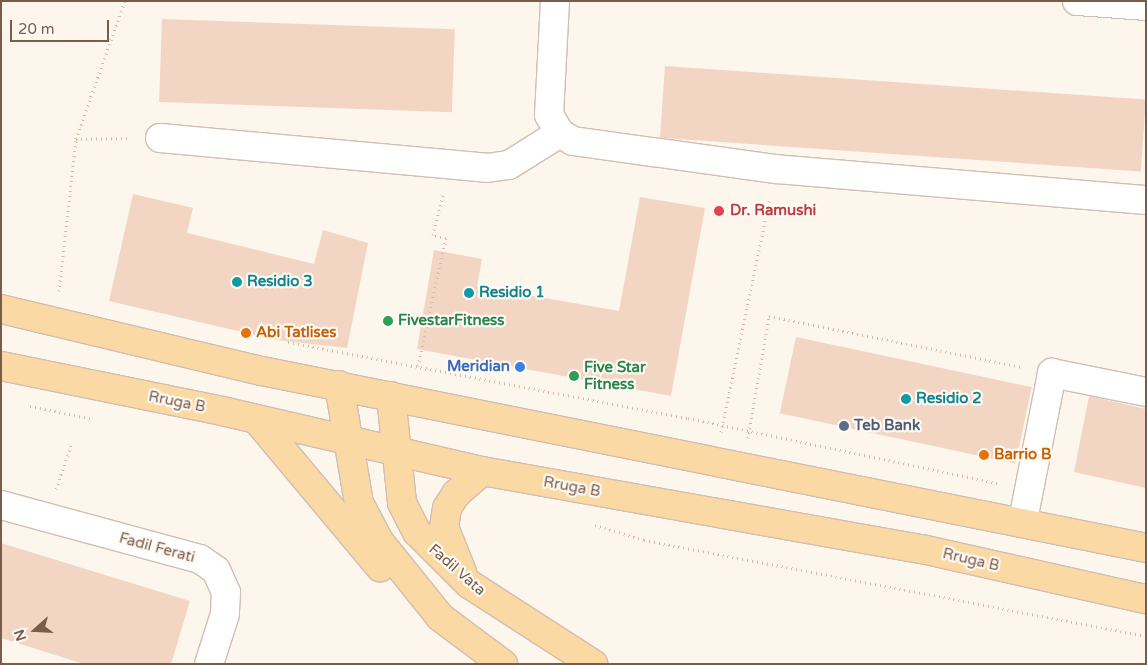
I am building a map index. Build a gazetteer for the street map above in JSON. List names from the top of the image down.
{
  "streets": {
    "main road": ["Rruga B", "Fadil Vata"],
    "street": ["Fadil Ferati"]
  },
  "crossings": [
    ["Rruga B", "Fadil Vata"]
  ],
  "places": [
    "Dr. Ramushi",
    "Residio 3",
    "Residio 1",
    "FivestarFitness",
    "Abi Tatlises",
    "Meridian",
    "Five Star Fitness",
    "Residio 2",
    "Teb Bank",
    "Barrio B"
  ],
  "scale_bar": "20 m",
  "north": "left"
}
